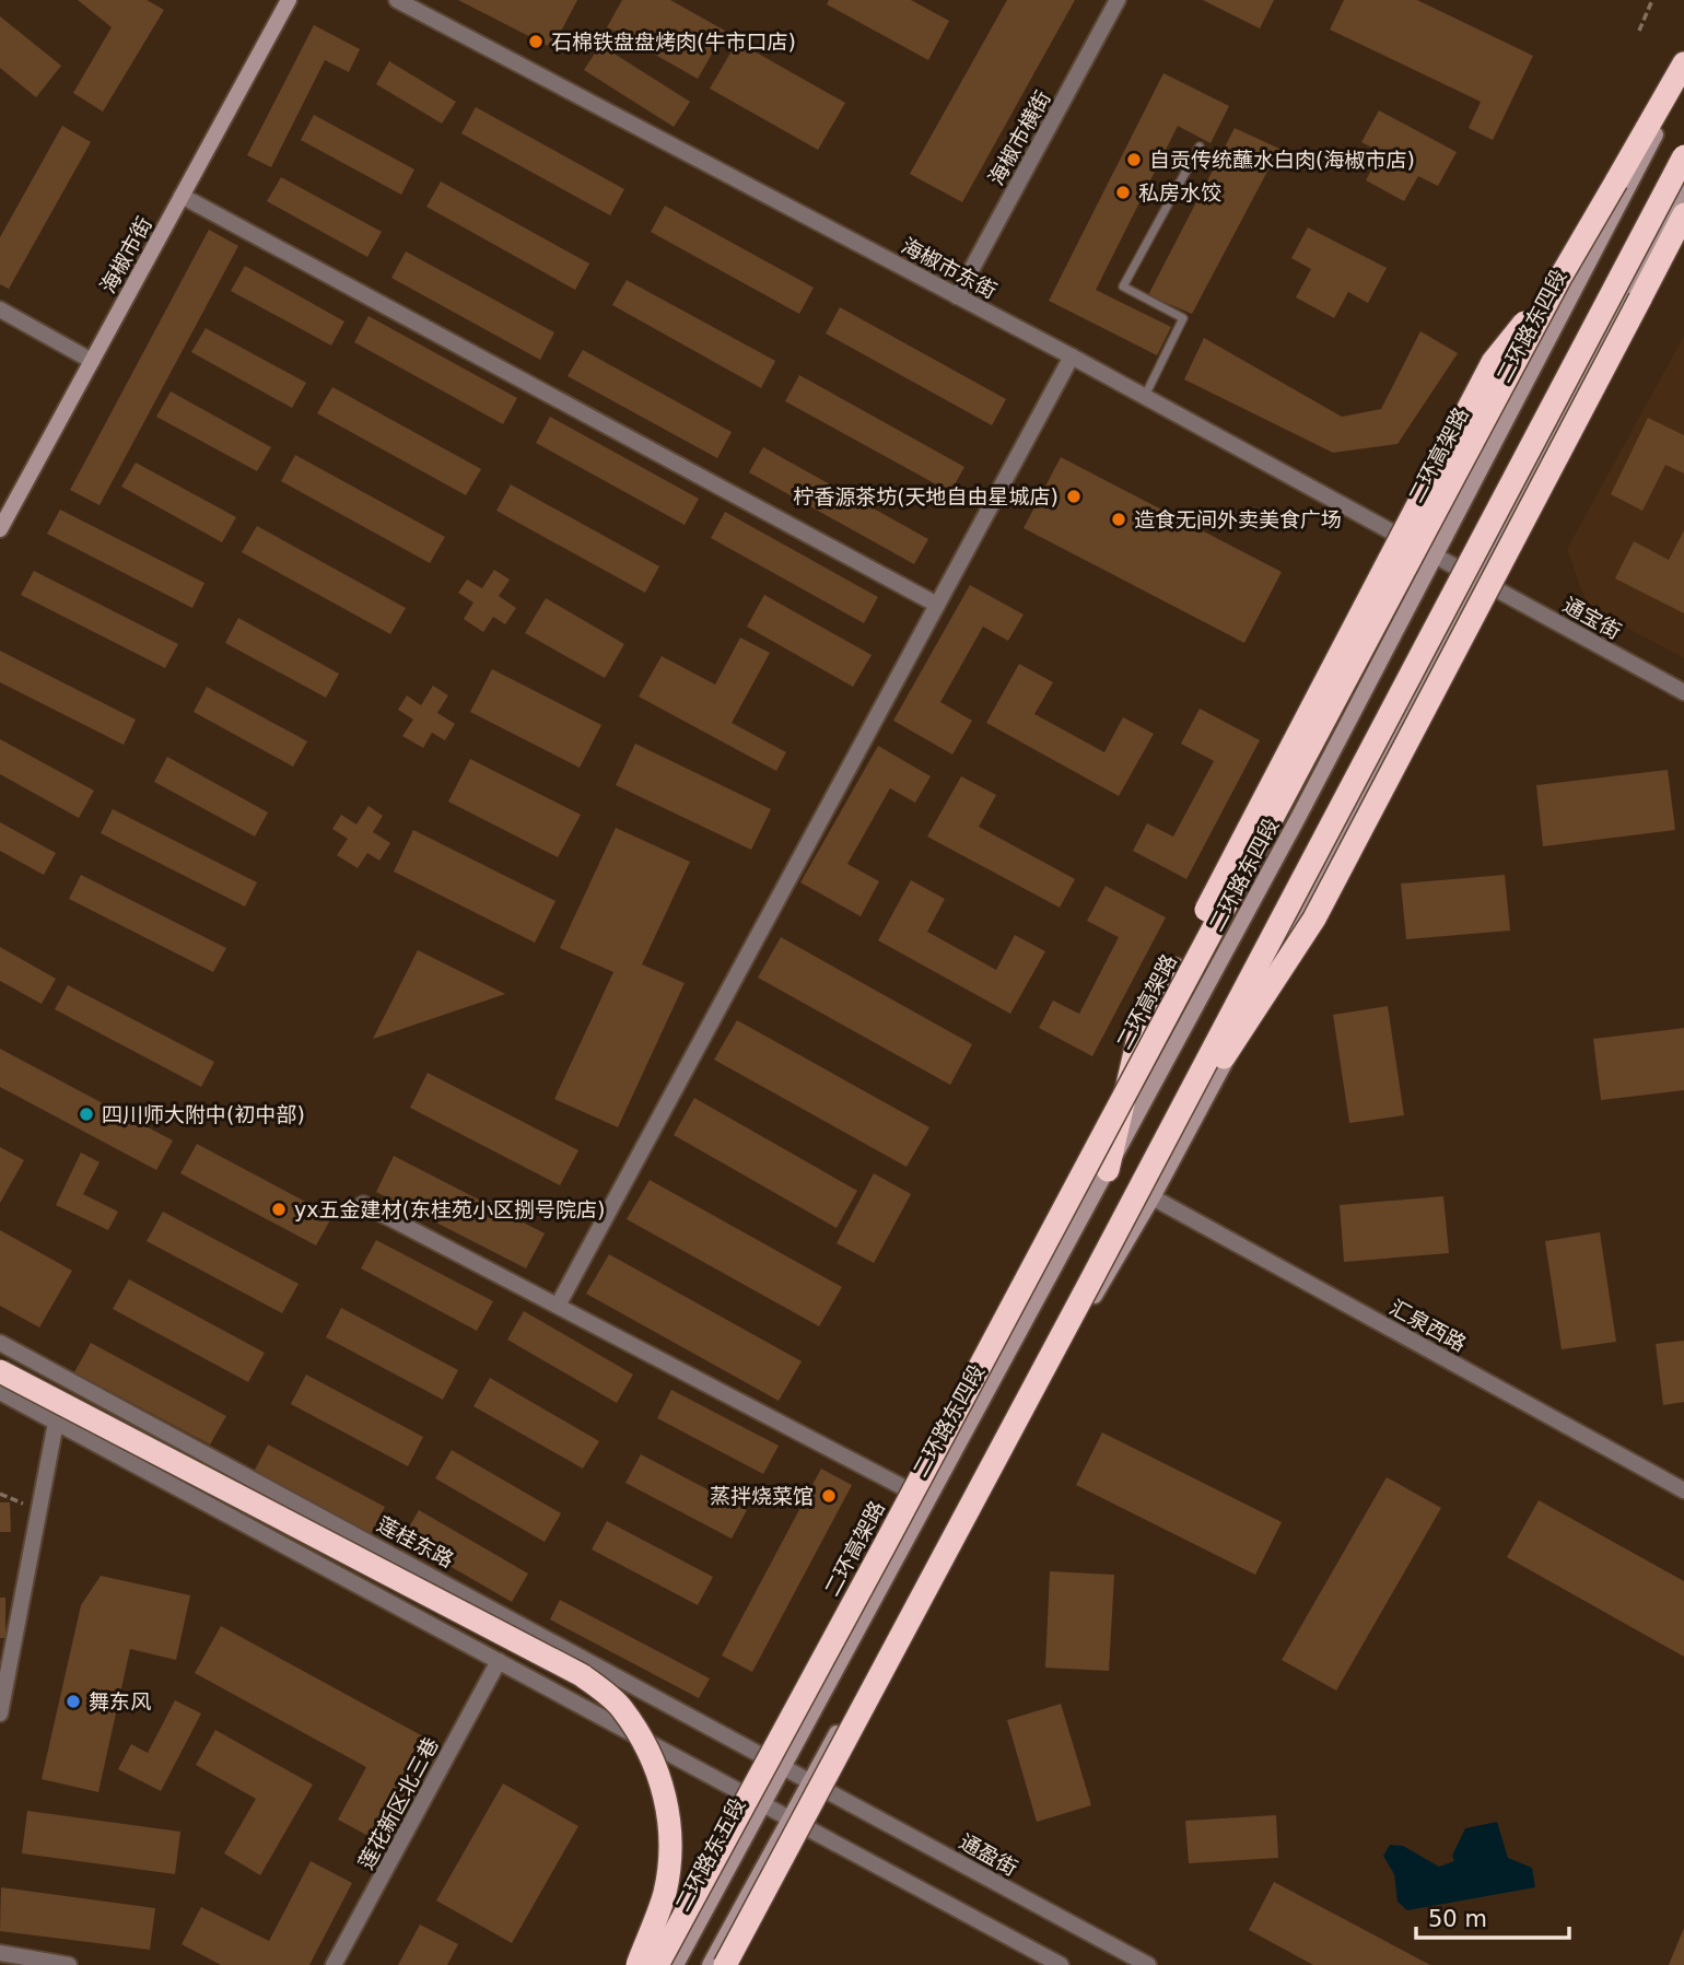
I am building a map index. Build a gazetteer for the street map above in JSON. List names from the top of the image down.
{
  "streets": {
    "highway": ["二环高架路"],
    "main road": ["海椒市街", "二环路东四段", "二环路东五段"],
    "street": [
      "海椒市横街",
      "海椒市东街",
      "通宝街",
      "汇泉西路",
      "莲桂东路",
      "莲花新区北三巷",
      "通盈街"
    ]
  },
  "crossings": [
    ["海椒市横街", "海椒市东街"],
    ["海椒市东街", "二环路东四段"],
    ["海椒市东街", "通宝街"],
    ["二环路东四段", "二环高架路"],
    ["二环路东四段", "莲桂东路"],
    ["二环路东四段", "二环路东五段"],
    ["莲桂东路", "二环路东五段"],
    ["莲桂东路", "通盈街"]
  ],
  "places": [
    "石棉铁盘盘烤肉(牛市口店)",
    "自贡传统蘸水白肉(海椒市店)",
    "私房水饺",
    "柠香源茶坊(天地自由星城店)",
    "造食无间外卖美食广场",
    "四川师大附中(初中部)",
    "yx五金建材(东桂苑小区捌号院店)",
    "蒸拌烧菜馆",
    "舞东风"
  ],
  "scale_bar": "50 m"
}
